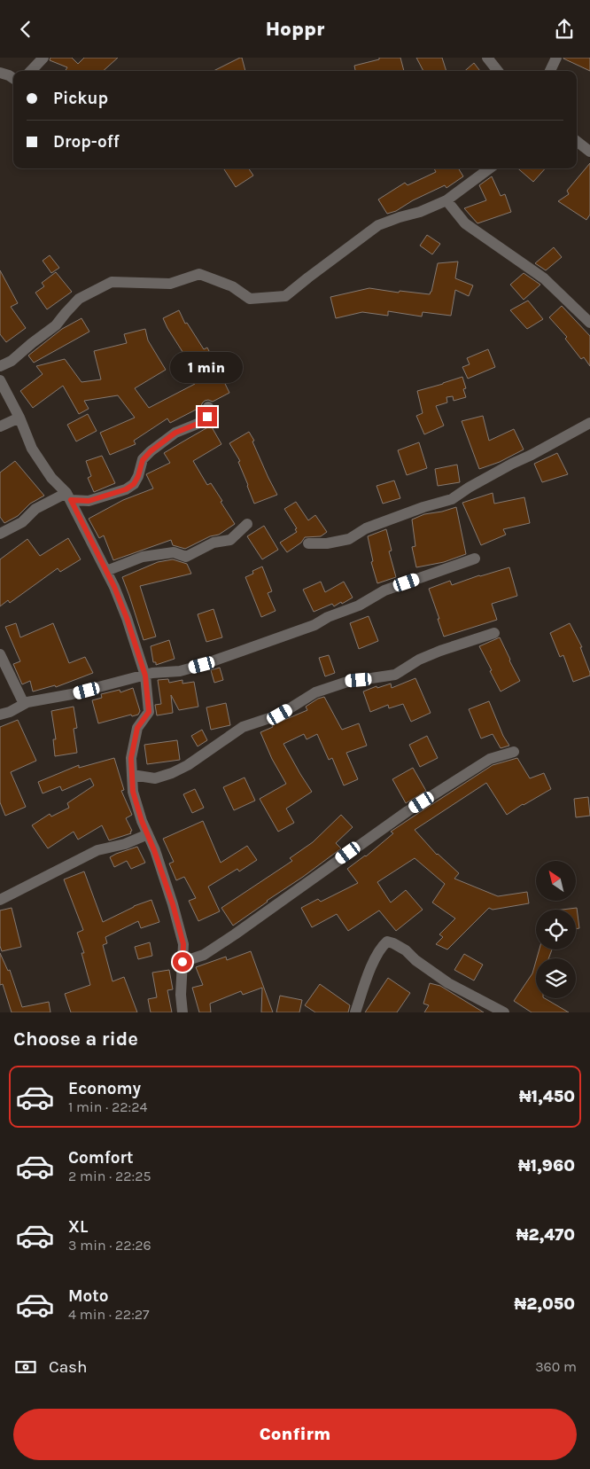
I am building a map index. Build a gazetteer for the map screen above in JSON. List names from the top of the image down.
{
  "north": "top left",
  "page": {
    "header": "Hoppr",
    "banner": ["Pickup", "Drop-off"],
    "bubble": "1 min",
    "heading": "Choose a ride",
    "list": [
      {
        "name": "Economy",
        "note": "1 min · 22:24",
        "value": "₦1,450"
      },
      {
        "name": "Comfort",
        "note": "2 min · 22:25",
        "value": "₦1,960"
      },
      {
        "name": "XL",
        "note": "3 min · 22:26",
        "value": "₦2,470"
      },
      {
        "name": "Moto",
        "note": "4 min · 22:27",
        "value": "₦2,050"
      }
    ],
    "pay": ["Cash", "360 m"],
    "buttons": "Confirm"
  }
}
